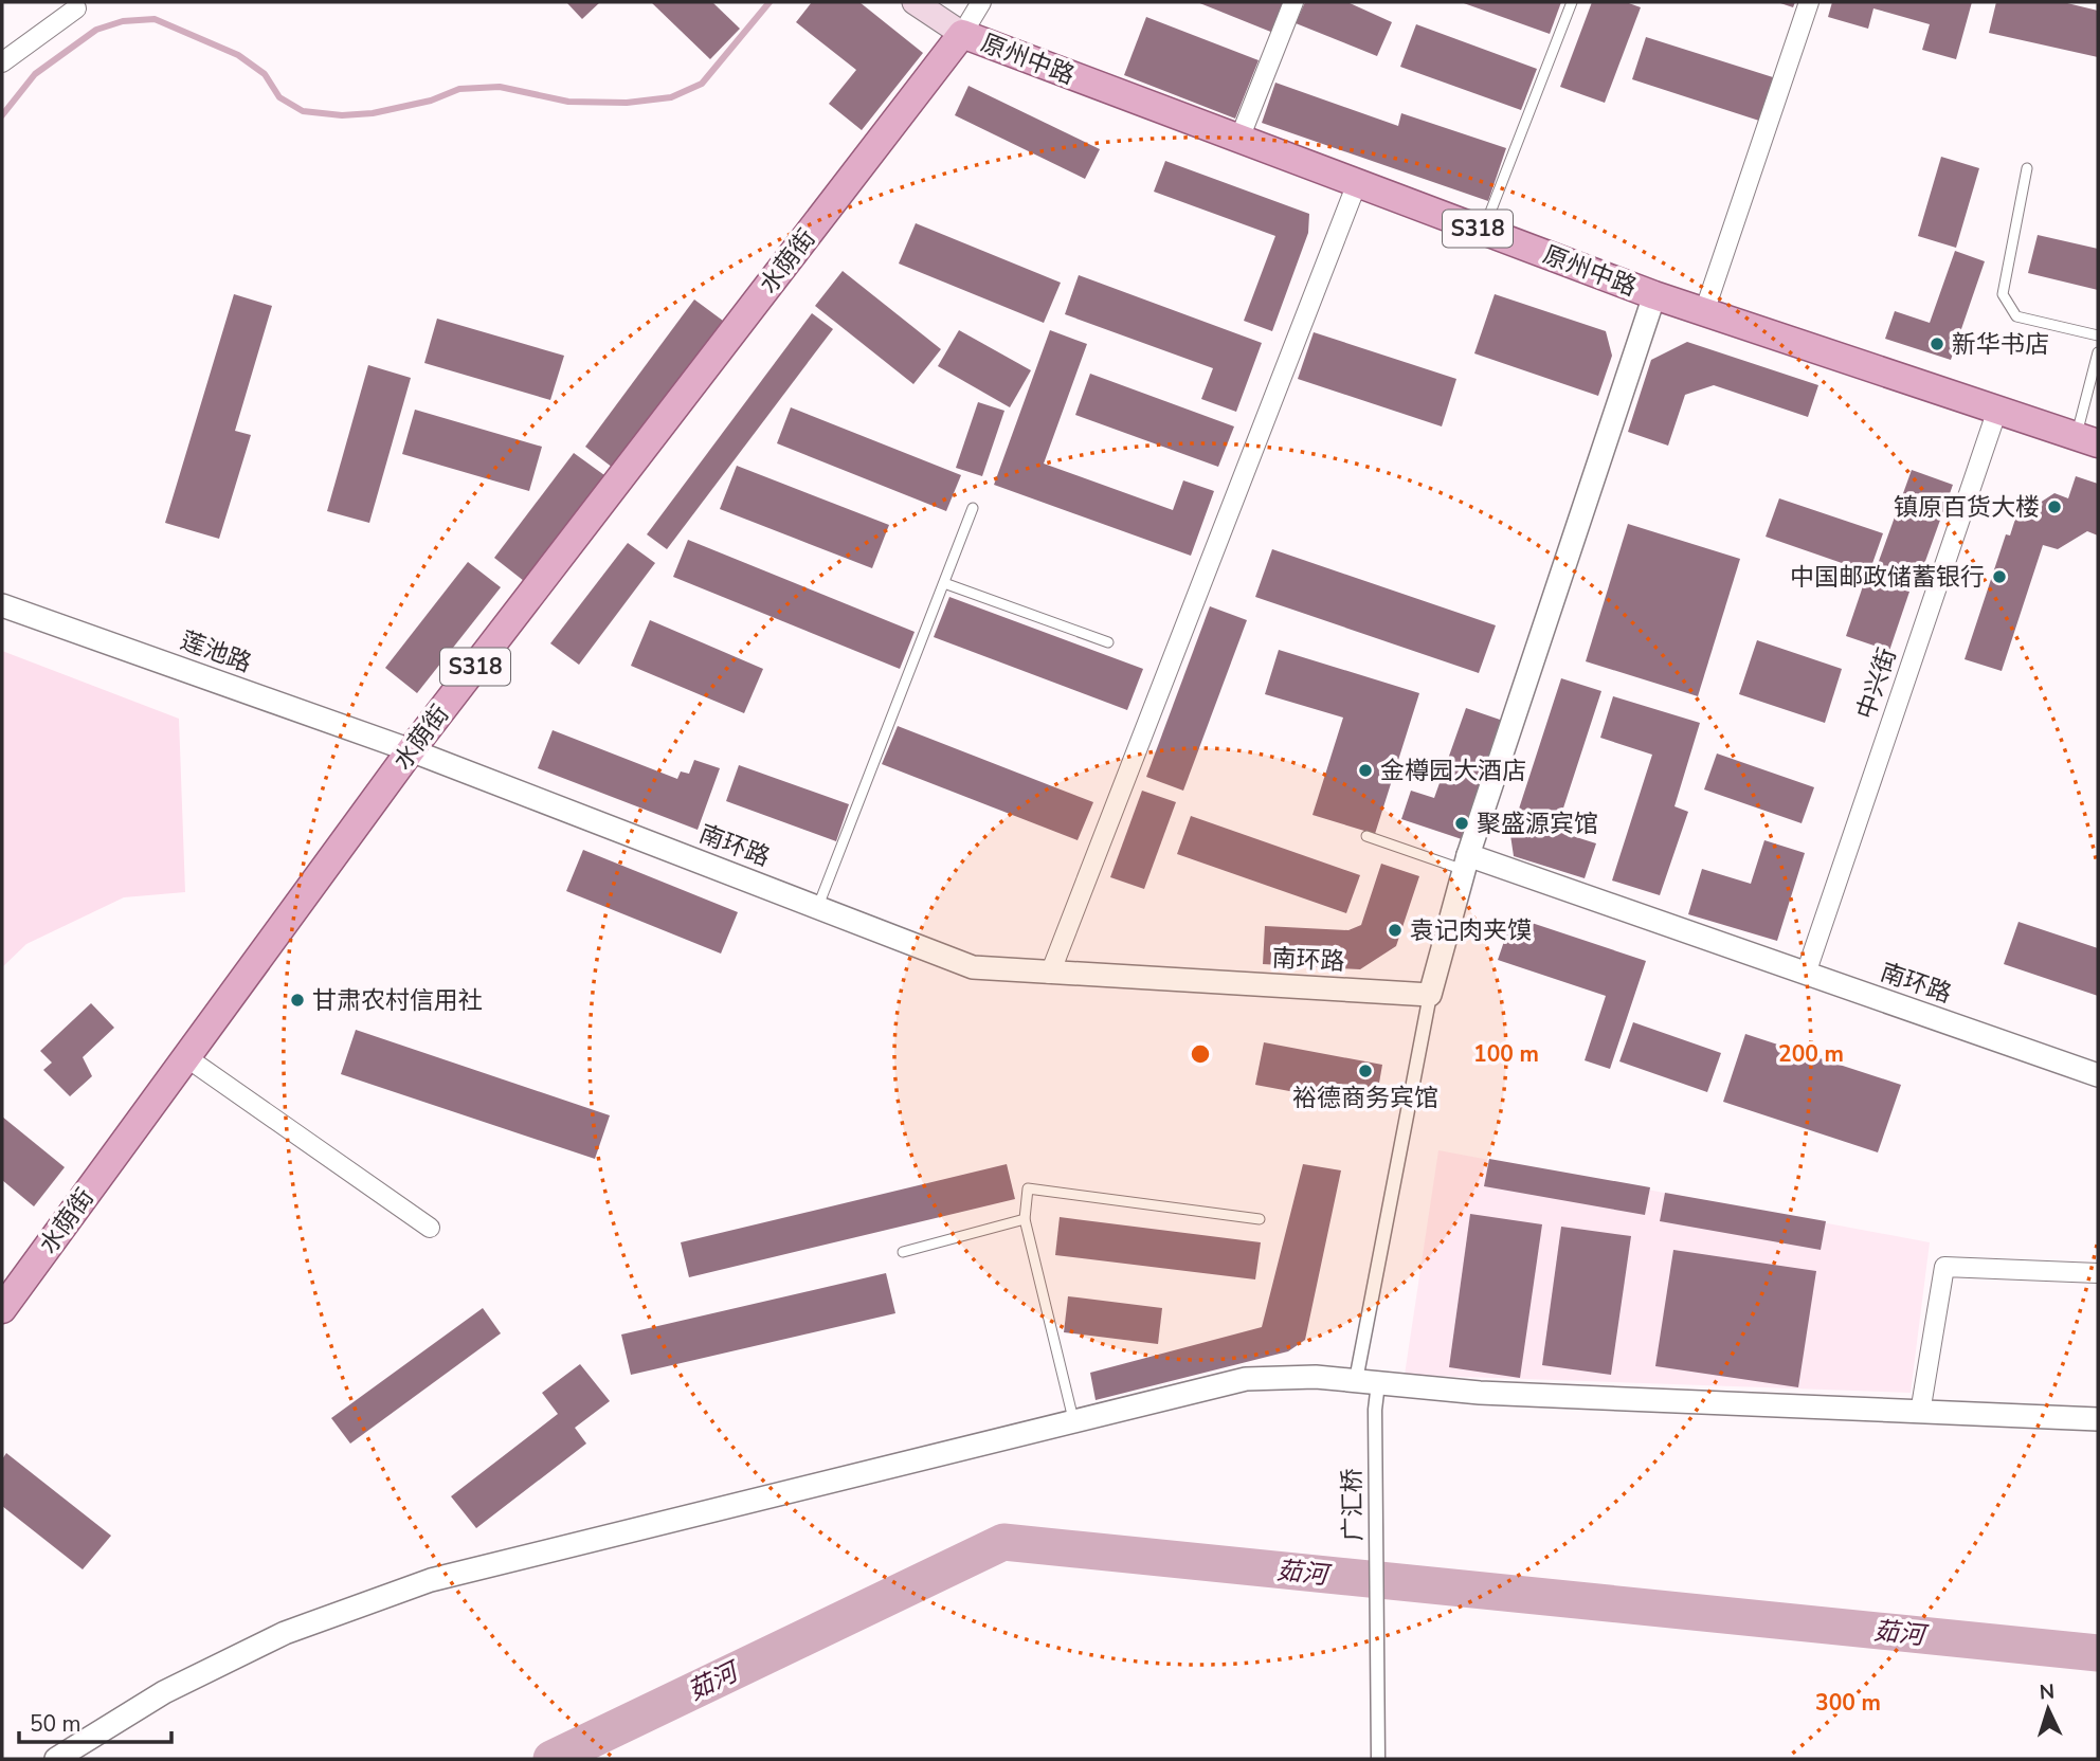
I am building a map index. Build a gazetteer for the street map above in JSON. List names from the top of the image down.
{
  "streets": {
    "main road": ["原州中路", "S318", "水荫街"],
    "street": [
      "莲池路",
      "中兴街",
      "南环路",
      "广汇桥"
    ]
  },
  "crossings": [
    ["原州中路", "水荫街"],
    ["原州中路", "中兴街"],
    ["水荫街", "莲池路"],
    ["水荫街", "南环路"],
    ["莲池路", "南环路"],
    ["中兴街", "南环路"],
    ["南环路", "广汇桥"]
  ],
  "water": ["茹河"],
  "places": [
    "新华书店",
    "镇原百货大楼",
    "中国邮政储蓄银行",
    "金樽园大酒店",
    "聚盛源宾馆",
    "袁记肉夹馍",
    "甘肃农村信用社",
    "裕德商务宾馆"
  ],
  "scale_bar": "50 m",
  "north": "top",
  "rings": ["100 m", "200 m", "300 m"]
}
